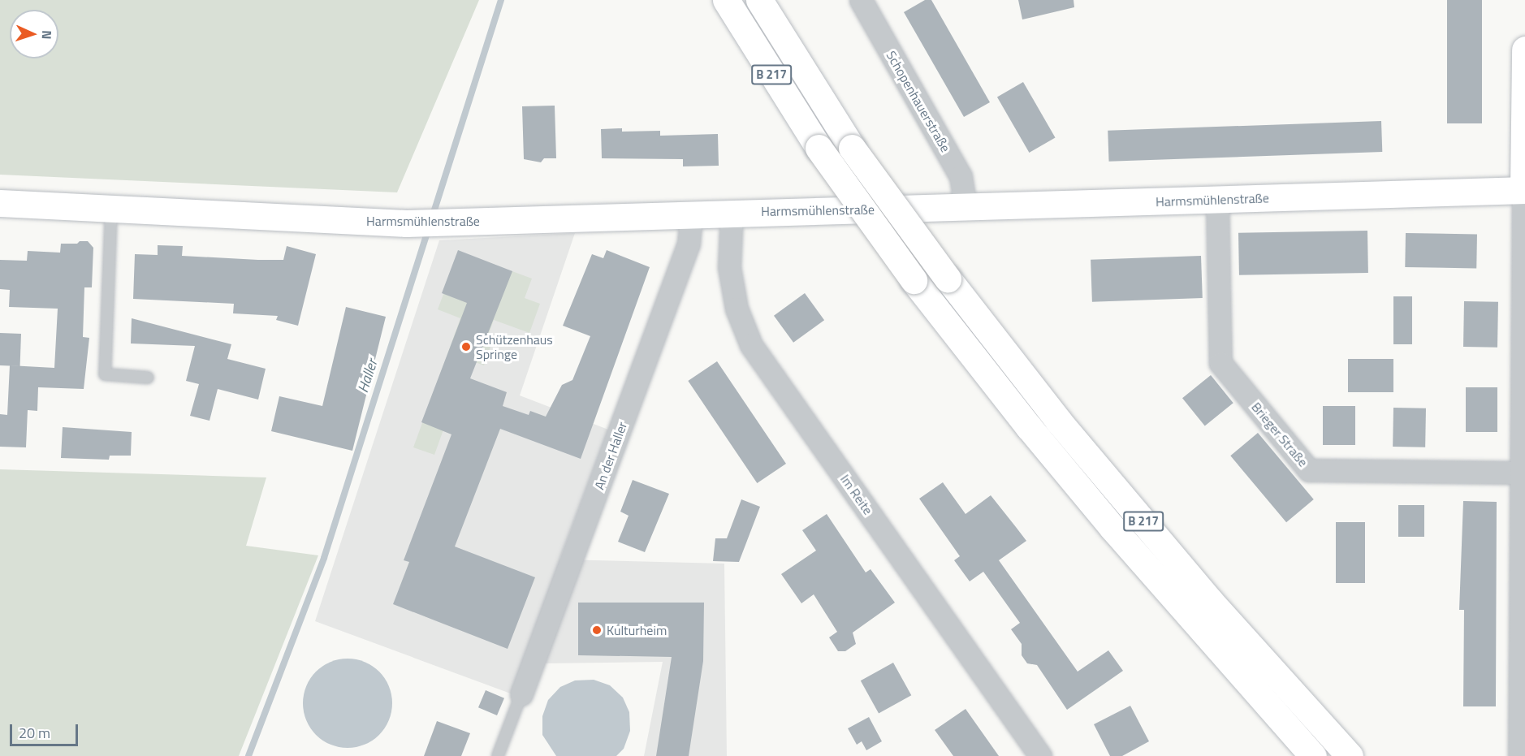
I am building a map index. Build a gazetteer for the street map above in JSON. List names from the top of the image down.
{
  "streets": {
    "main road": ["B 217", "Harmsmühlenstraße"],
    "street": [
      "Schopenhauerstraße",
      "Brieger Straße",
      "An der Haller",
      "Im Reite"
    ]
  },
  "crossings": [
    ["Schopenhauerstraße", "Harmsmühlenstraße"],
    ["Harmsmühlenstraße", "Brieger Straße"],
    ["Harmsmühlenstraße", "An der Haller"],
    ["Harmsmühlenstraße", "Im Reite"]
  ],
  "water": ["Haller"],
  "places": ["Schützenhaus Springe", "Kulturheim"],
  "scale_bar": "20 m",
  "north": "right"
}
